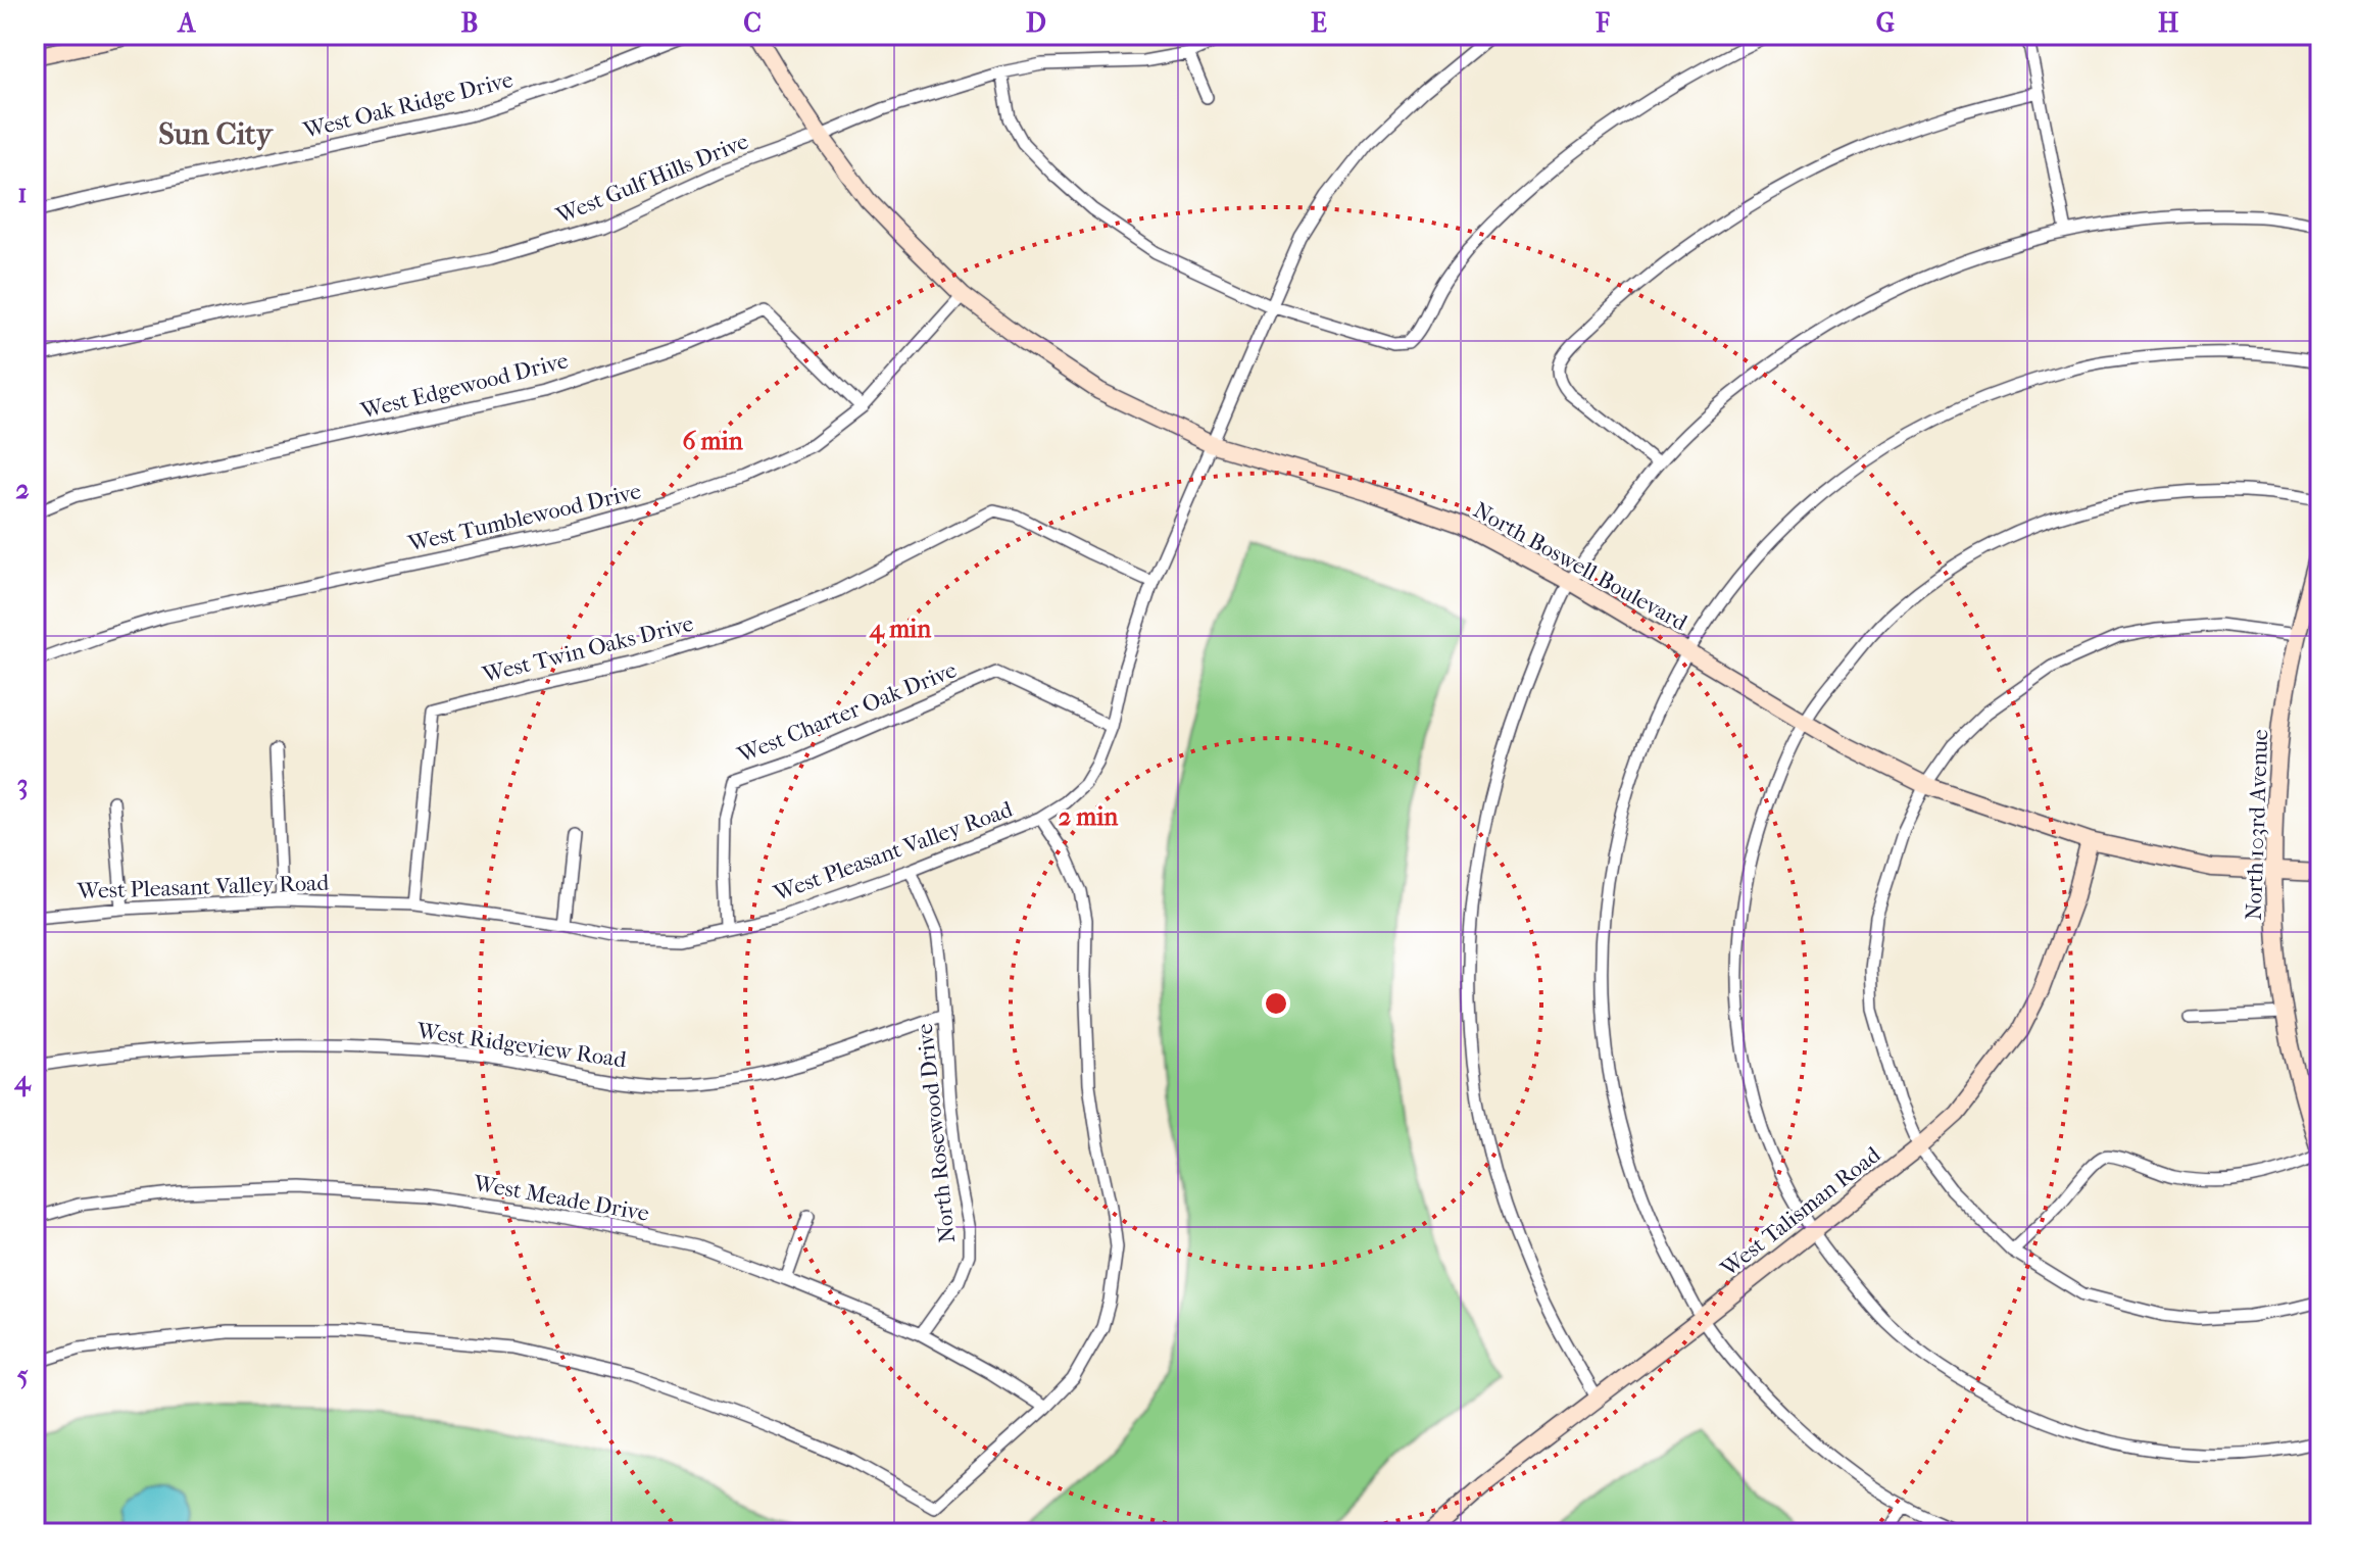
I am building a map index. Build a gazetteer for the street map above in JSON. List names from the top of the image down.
{
  "streets": {
    "street": [
      "West Oak Ridge Drive",
      "West Gulf Hills Drive",
      "West Edgewood Drive",
      "West Tumblewood Drive",
      "North Boswell Boulevard",
      "West Twin Oaks Drive",
      "West Charter Oak Drive",
      "North 103rd Avenue",
      "West Pleasant Valley Road",
      "West Ridgeview Road",
      "North Rosewood Drive",
      "West Meade Drive",
      "West Talisman Road"
    ]
  },
  "crossings": [
    ["West Gulf Hills Drive", "North Boswell Boulevard"],
    ["West Edgewood Drive", "West Tumblewood Drive"],
    ["West Tumblewood Drive", "North Boswell Boulevard"],
    ["North Boswell Boulevard", "North 103rd Avenue"],
    ["North Boswell Boulevard", "West Pleasant Valley Road"],
    ["North Boswell Boulevard", "West Talisman Road"],
    ["West Twin Oaks Drive", "West Pleasant Valley Road"],
    ["West Charter Oak Drive", "West Pleasant Valley Road"],
    ["West Pleasant Valley Road", "North Rosewood Drive"],
    ["West Ridgeview Road", "North Rosewood Drive"],
    ["North Rosewood Drive", "West Meade Drive"]
  ],
  "districts": ["Sun City"],
  "grid": {
    "columns": [
      "A",
      "B",
      "C",
      "D",
      "E",
      "F",
      "G",
      "H"
    ],
    "rows": [
      "1",
      "2",
      "3",
      "4",
      "5"
    ]
  },
  "rings": ["6 min", "4 min", "2 min"]
}
